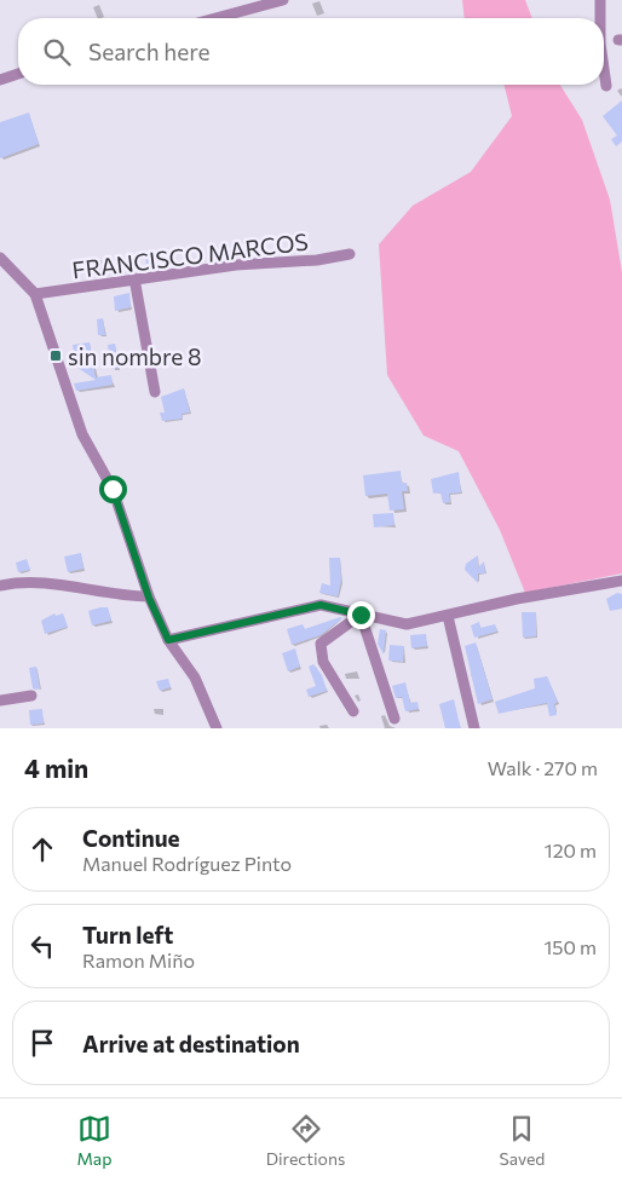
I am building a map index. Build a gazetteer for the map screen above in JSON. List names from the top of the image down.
{
  "streets": {
    "street": ["FRANCISCO MARCOS"]
  },
  "places": {
    "transit": ["sin nombre 8"]
  },
  "page": {
    "search": "Search here",
    "heading": ["4 min", "Walk · 270 m"],
    "list": [
      ["Continue", "Manuel Rodríguez Pinto", "120 m"],
      ["Turn left", "Ramon Miño", "150 m"],
      "Arrive at destination"
    ],
    "nav": ["Map", "Directions", "Saved"]
  }
}
